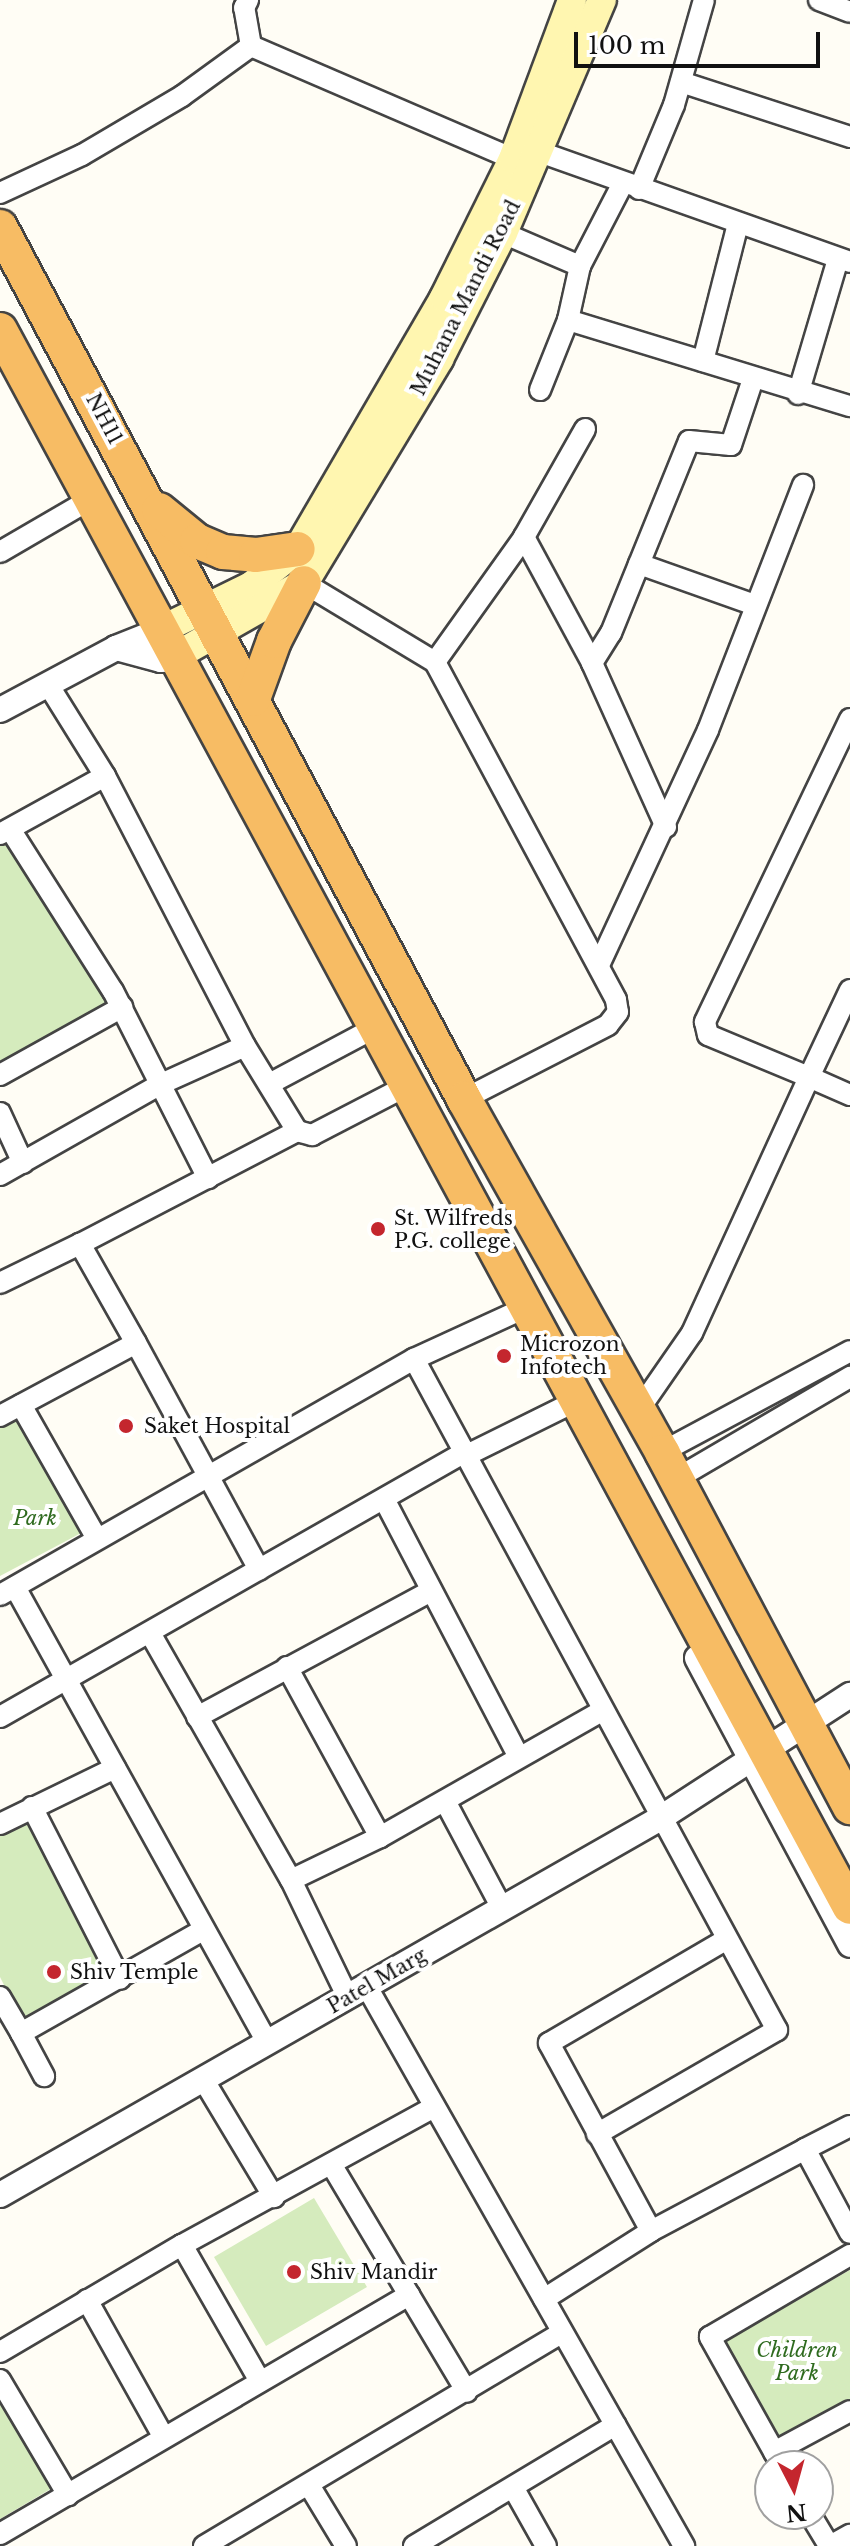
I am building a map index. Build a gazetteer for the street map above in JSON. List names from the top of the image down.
{
  "streets": {
    "highway": ["NH11"],
    "main road": ["Muhana Mandi Road"],
    "street": ["Patel Marg"]
  },
  "crossings": [
    ["NH11", "Patel Marg"]
  ],
  "parks": ["Park", "Children Park"],
  "places": [
    "St. Wilfreds P.G. college",
    "Microzon Infotech",
    "Saket Hospital",
    "Shiv Temple",
    "Shiv Mandir"
  ],
  "scale_bar": "100 m",
  "north": "bottom"
}
